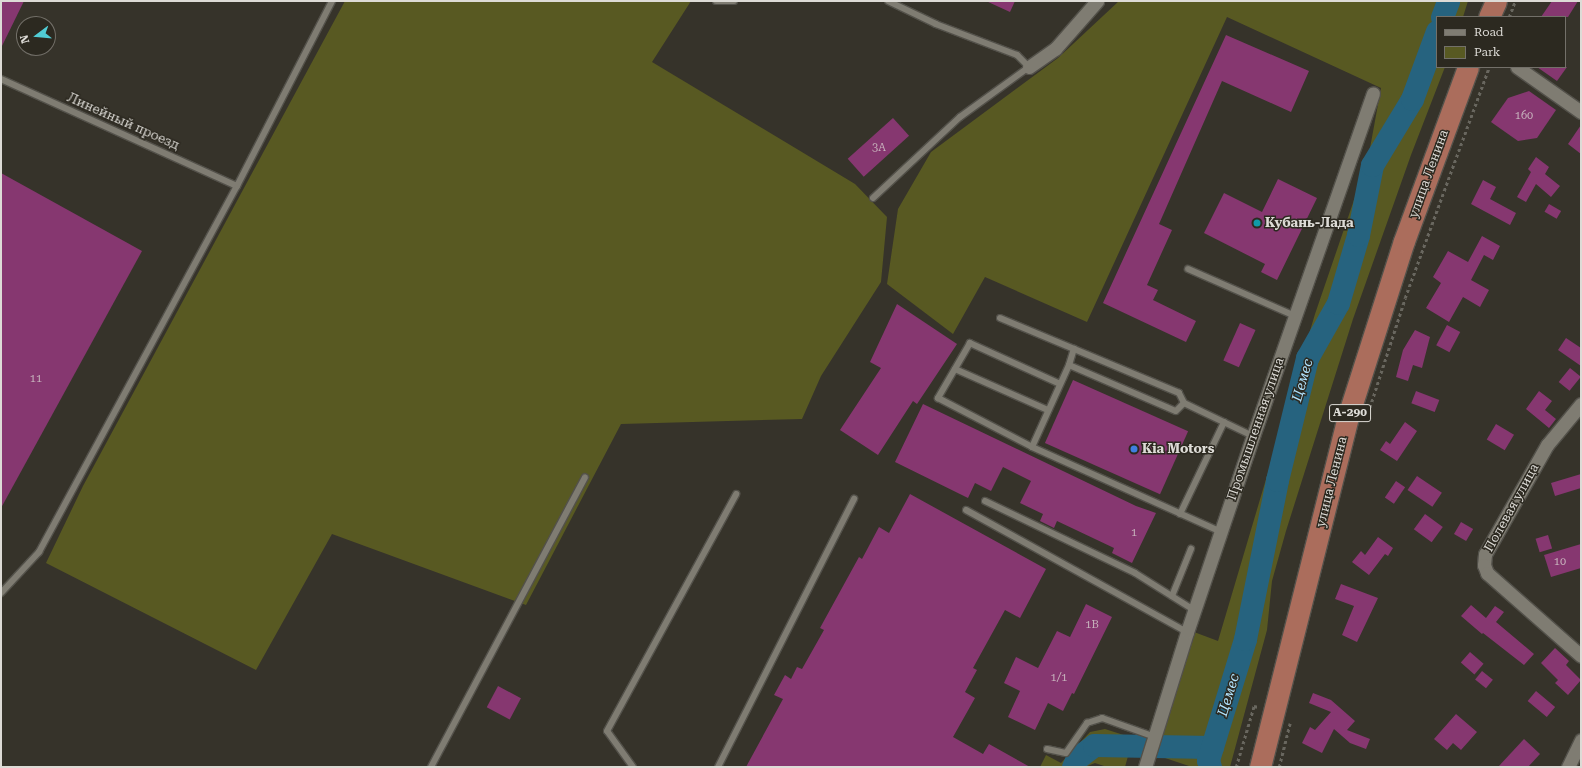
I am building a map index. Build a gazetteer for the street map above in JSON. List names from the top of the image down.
{
  "streets": {
    "highway": ["улица Ленина", "А-290"],
    "street": ["Промышленная улица", "Полевая улица"],
    "lane": ["Линейный проезд"]
  },
  "water": ["Цемес"],
  "places": ["Кубань-Лада", "Kia Motors"],
  "house_numbers": [
    "160",
    "3А",
    "11",
    "1",
    "10",
    "1В",
    "1/1"
  ],
  "legend": ["Road", "Park"],
  "north": "left"
}
